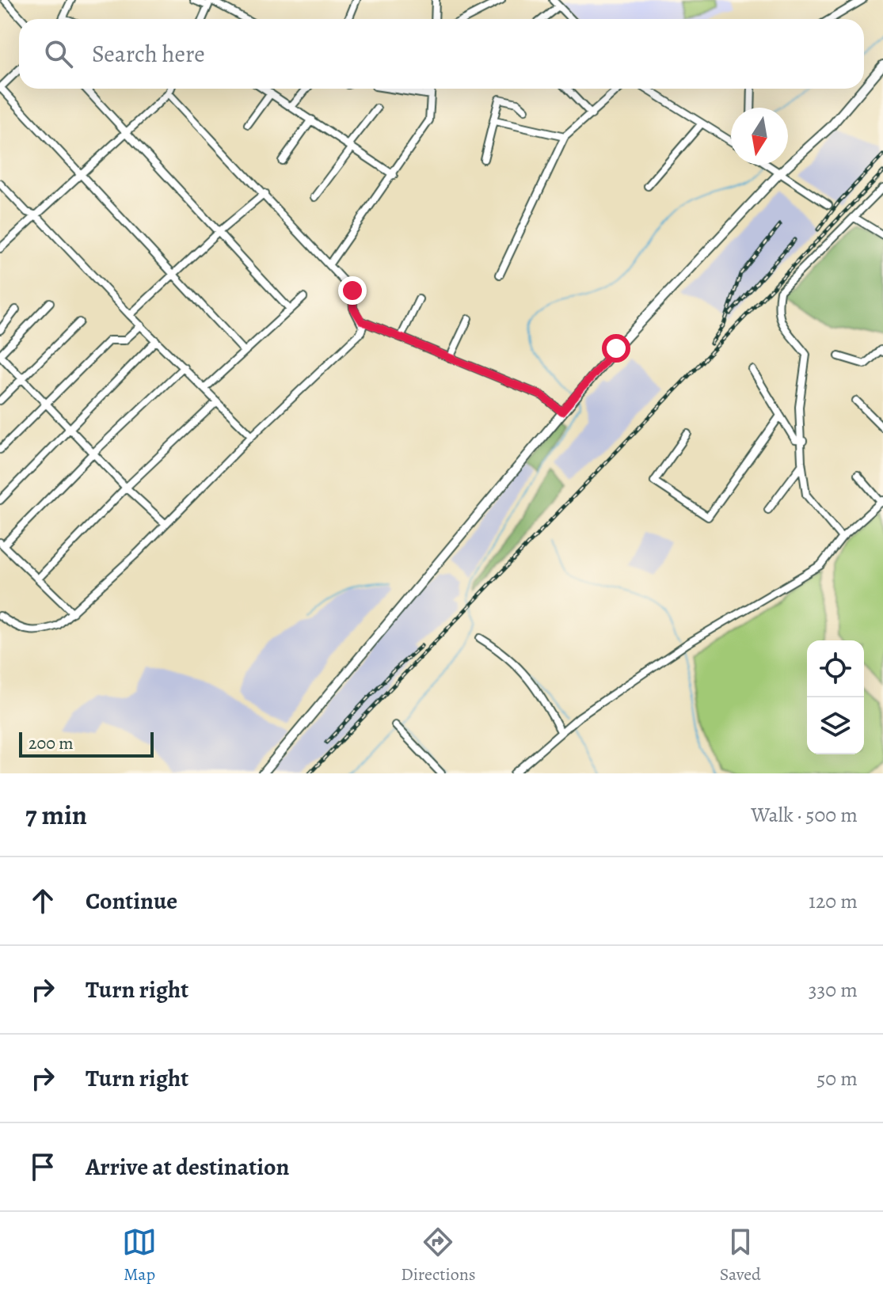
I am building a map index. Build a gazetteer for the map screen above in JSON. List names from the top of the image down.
{
  "scale_bar": "200 m",
  "north": "bottom",
  "page": {
    "search": "Search here",
    "scale": "200 m",
    "heading": ["7 min", "Walk · 500 m"],
    "list": [
      ["Continue", "120 m"],
      ["Turn right", "330 m"],
      ["Turn right", "50 m"],
      "Arrive at destination"
    ],
    "nav": ["Map", "Directions", "Saved"]
  }
}
